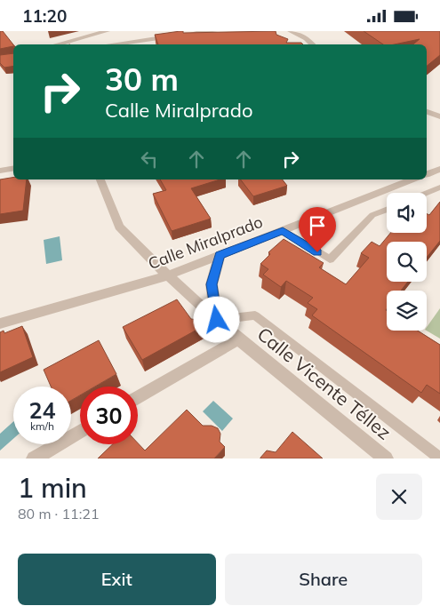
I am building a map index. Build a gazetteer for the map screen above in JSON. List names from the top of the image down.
{
  "streets": {
    "street": ["Calle Miralprado", "Calle Vicente Téllez"]
  },
  "crossings": [
    ["Calle Miralprado", "Calle Vicente Téllez"]
  ],
  "page": {
    "status": "11:20",
    "turn": ["30 m", "Calle Miralprado"],
    "speed": "24 km/h",
    "limit": "30",
    "heading": ["1 min", "80 m · 11:21"],
    "buttons": ["Exit", "Share"]
  }
}
